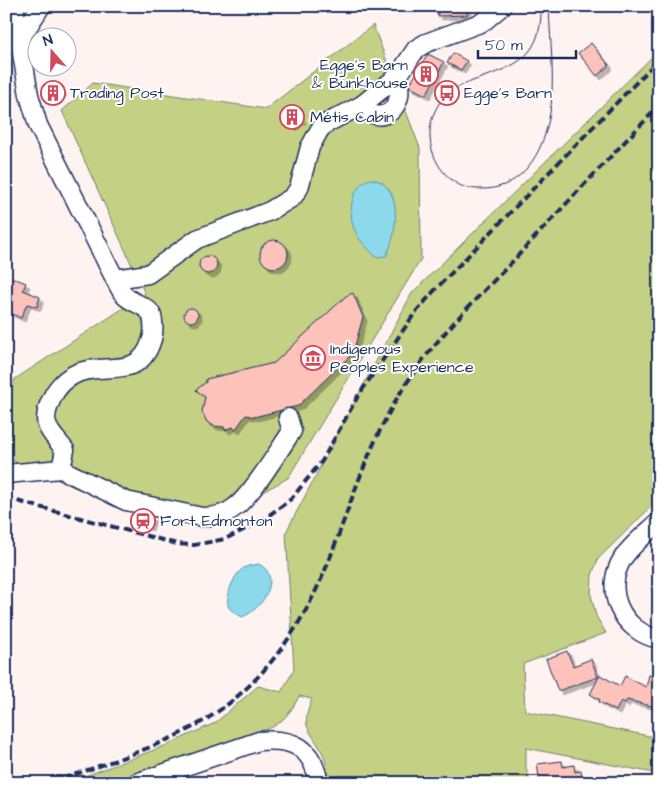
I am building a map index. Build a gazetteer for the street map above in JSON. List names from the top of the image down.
{
  "places": {
    "building": ["Egge's Barn & Bunkhouse", "Trading Post", "Métis Cabin"],
    "bus stop": ["Egge's Barn"],
    "museum": ["Indigenous Peoples Experience"],
    "station": ["Fort Edmonton"]
  },
  "scale_bar": "50 m",
  "north": "top"
}
